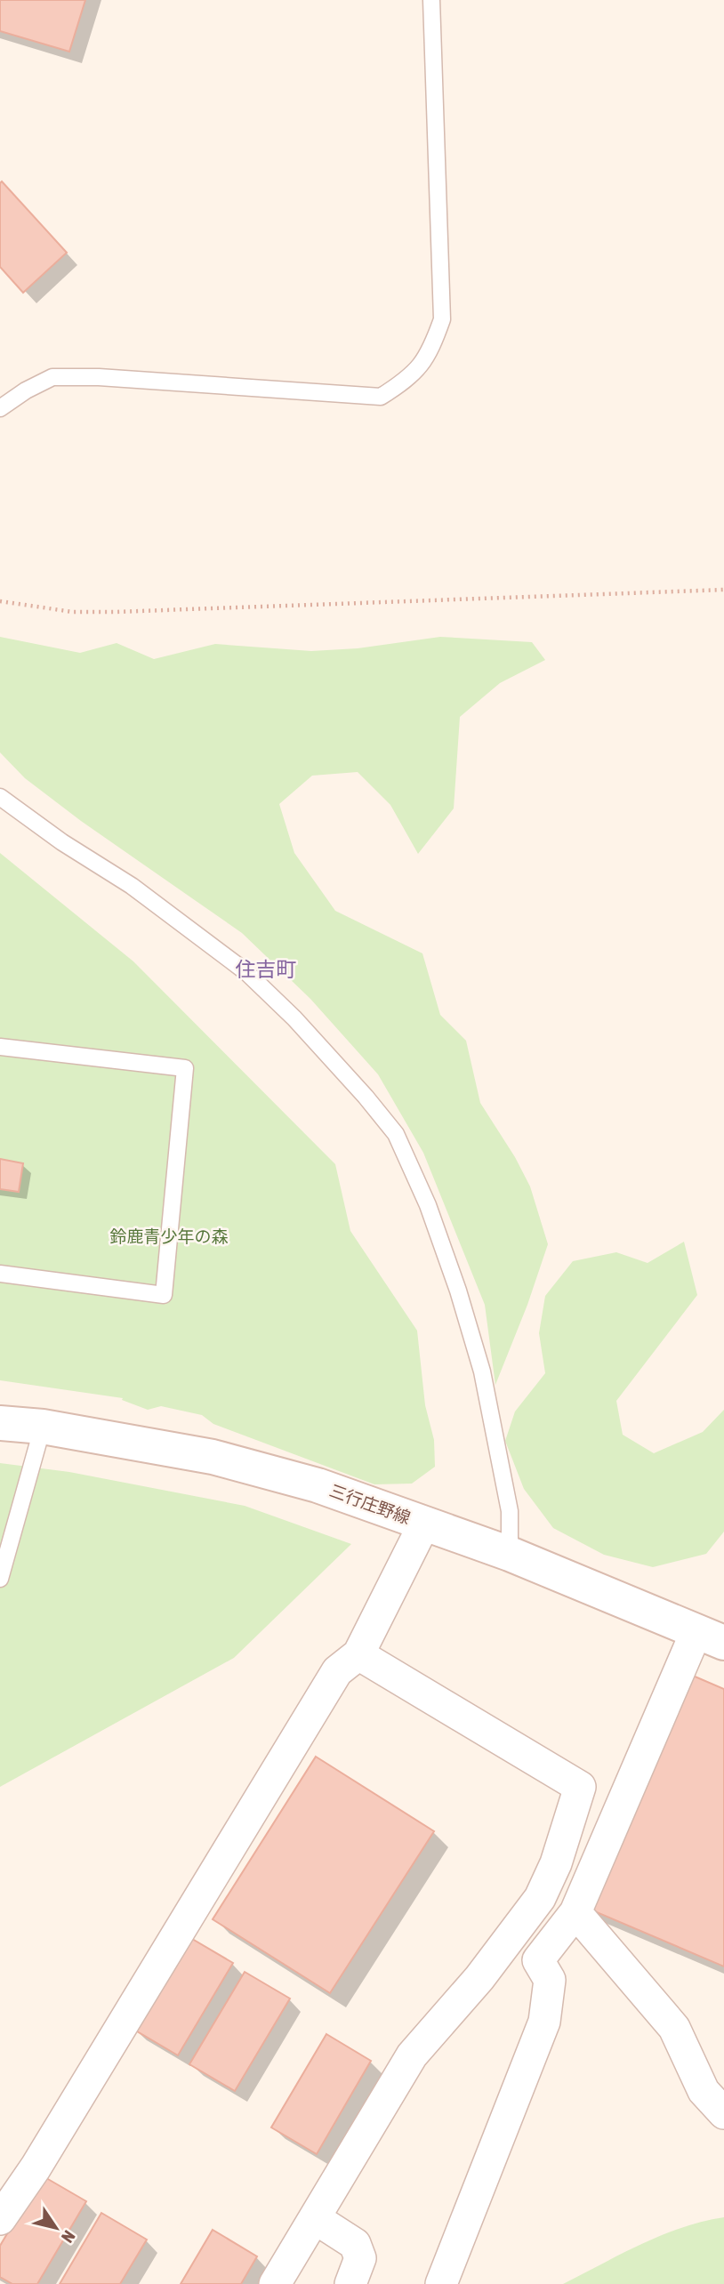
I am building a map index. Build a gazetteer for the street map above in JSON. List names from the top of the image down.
{
  "streets": {
    "main road": ["三行庄野線"]
  },
  "districts": ["住吉町"],
  "parks": ["鈴鹿青少年の森"],
  "north": "bottom right"
}
